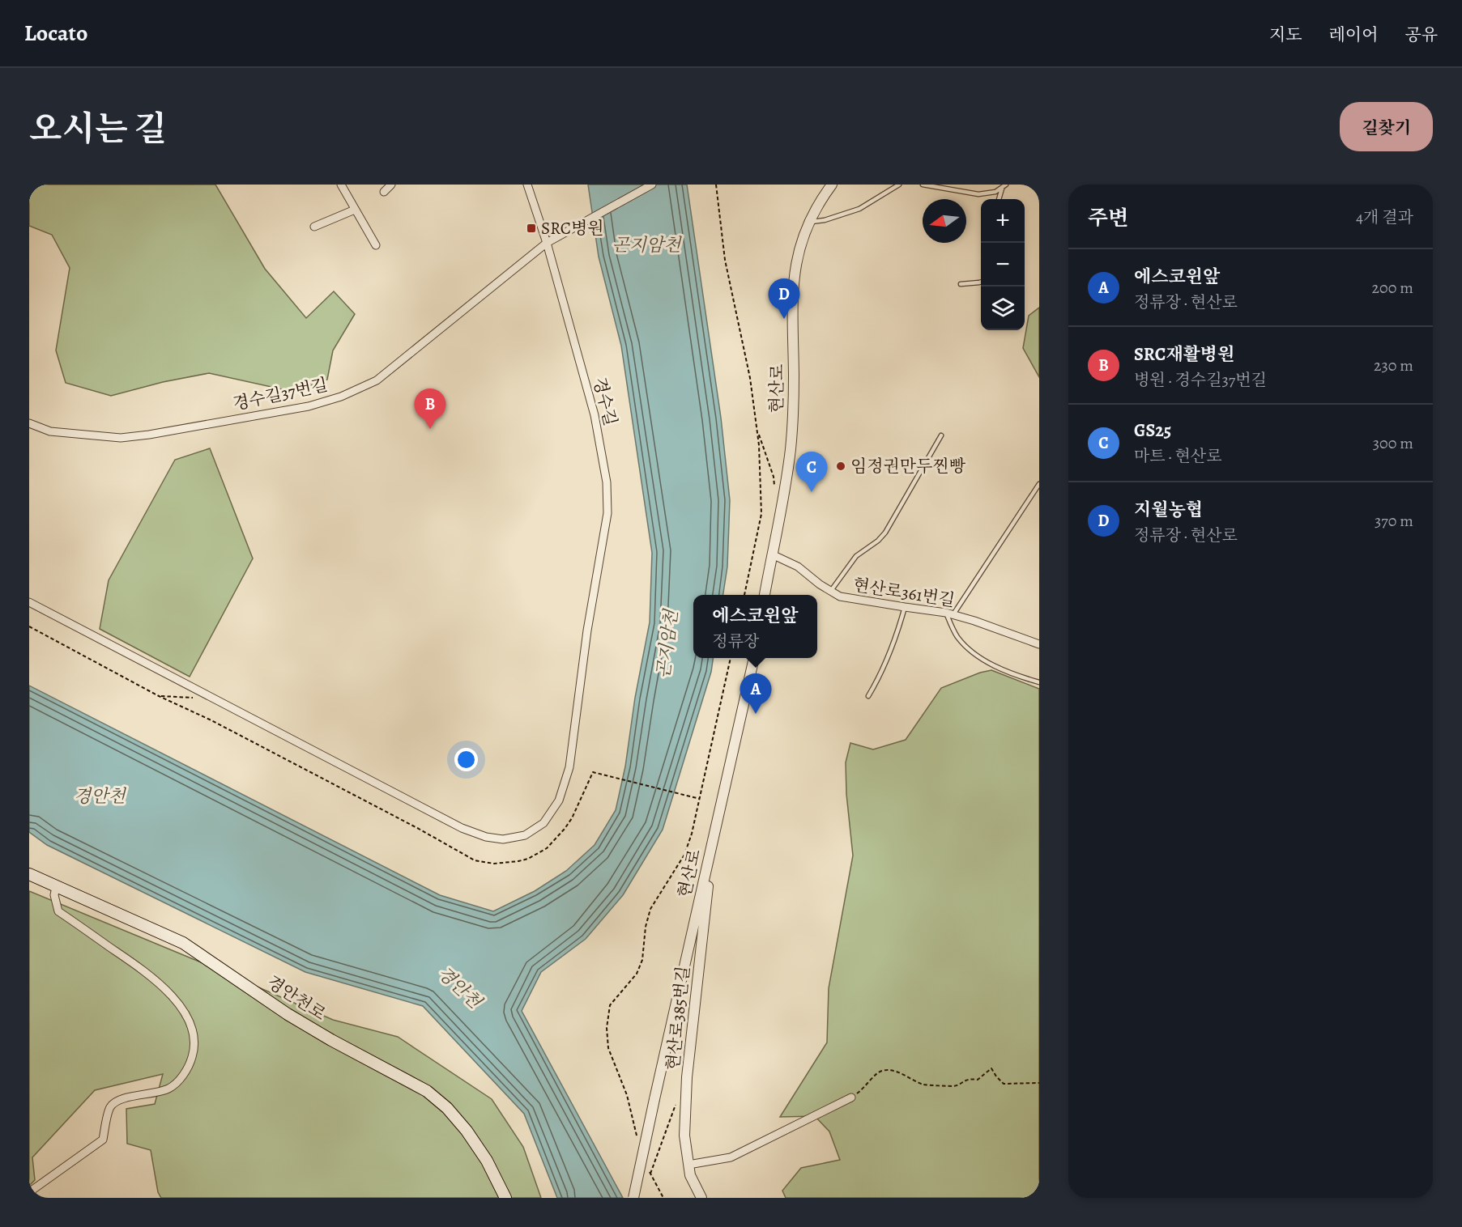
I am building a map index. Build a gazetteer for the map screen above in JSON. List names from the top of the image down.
{
  "streets": {
    "main road": ["경안천로"],
    "street": [
      "현산로",
      "경수길37번길",
      "경수길",
      "현산로361번길",
      "현산로385번길"
    ]
  },
  "crossings": [
    ["현산로", "현산로361번길"],
    ["현산로", "현산로385번길"],
    ["경수길37번길", "경수길"]
  ],
  "water": ["곤지암천", "경안천"],
  "places": {
    "transit": ["SRC병원"],
    "other": ["임정권만두찐빵"]
  },
  "north": "left",
  "page": {
    "header": "Locato",
    "nav": ["지도", "레이어", "공유"],
    "title": "오시는 길",
    "buttons": "길찾기",
    "heading": ["주변", "4개 결과"],
    "map_buttons": ["+", "−"],
    "list": [
      {
        "mark": "A",
        "name": "에스코윈앞",
        "note": "정류장 · 현산로",
        "value": "200 m"
      },
      {
        "mark": "B",
        "name": "SRC재활병원",
        "note": "병원 · 경수길37번길",
        "value": "230 m"
      },
      {
        "mark": "C",
        "name": "GS25",
        "note": "마트 · 현산로",
        "value": "300 m"
      },
      {
        "mark": "D",
        "name": "지월농협",
        "note": "정류장 · 현산로",
        "value": "370 m"
      }
    ],
    "pins": [
      "D",
      "B",
      "C",
      "A"
    ],
    "popup": ["에스코윈앞", "정류장"]
  }
}
